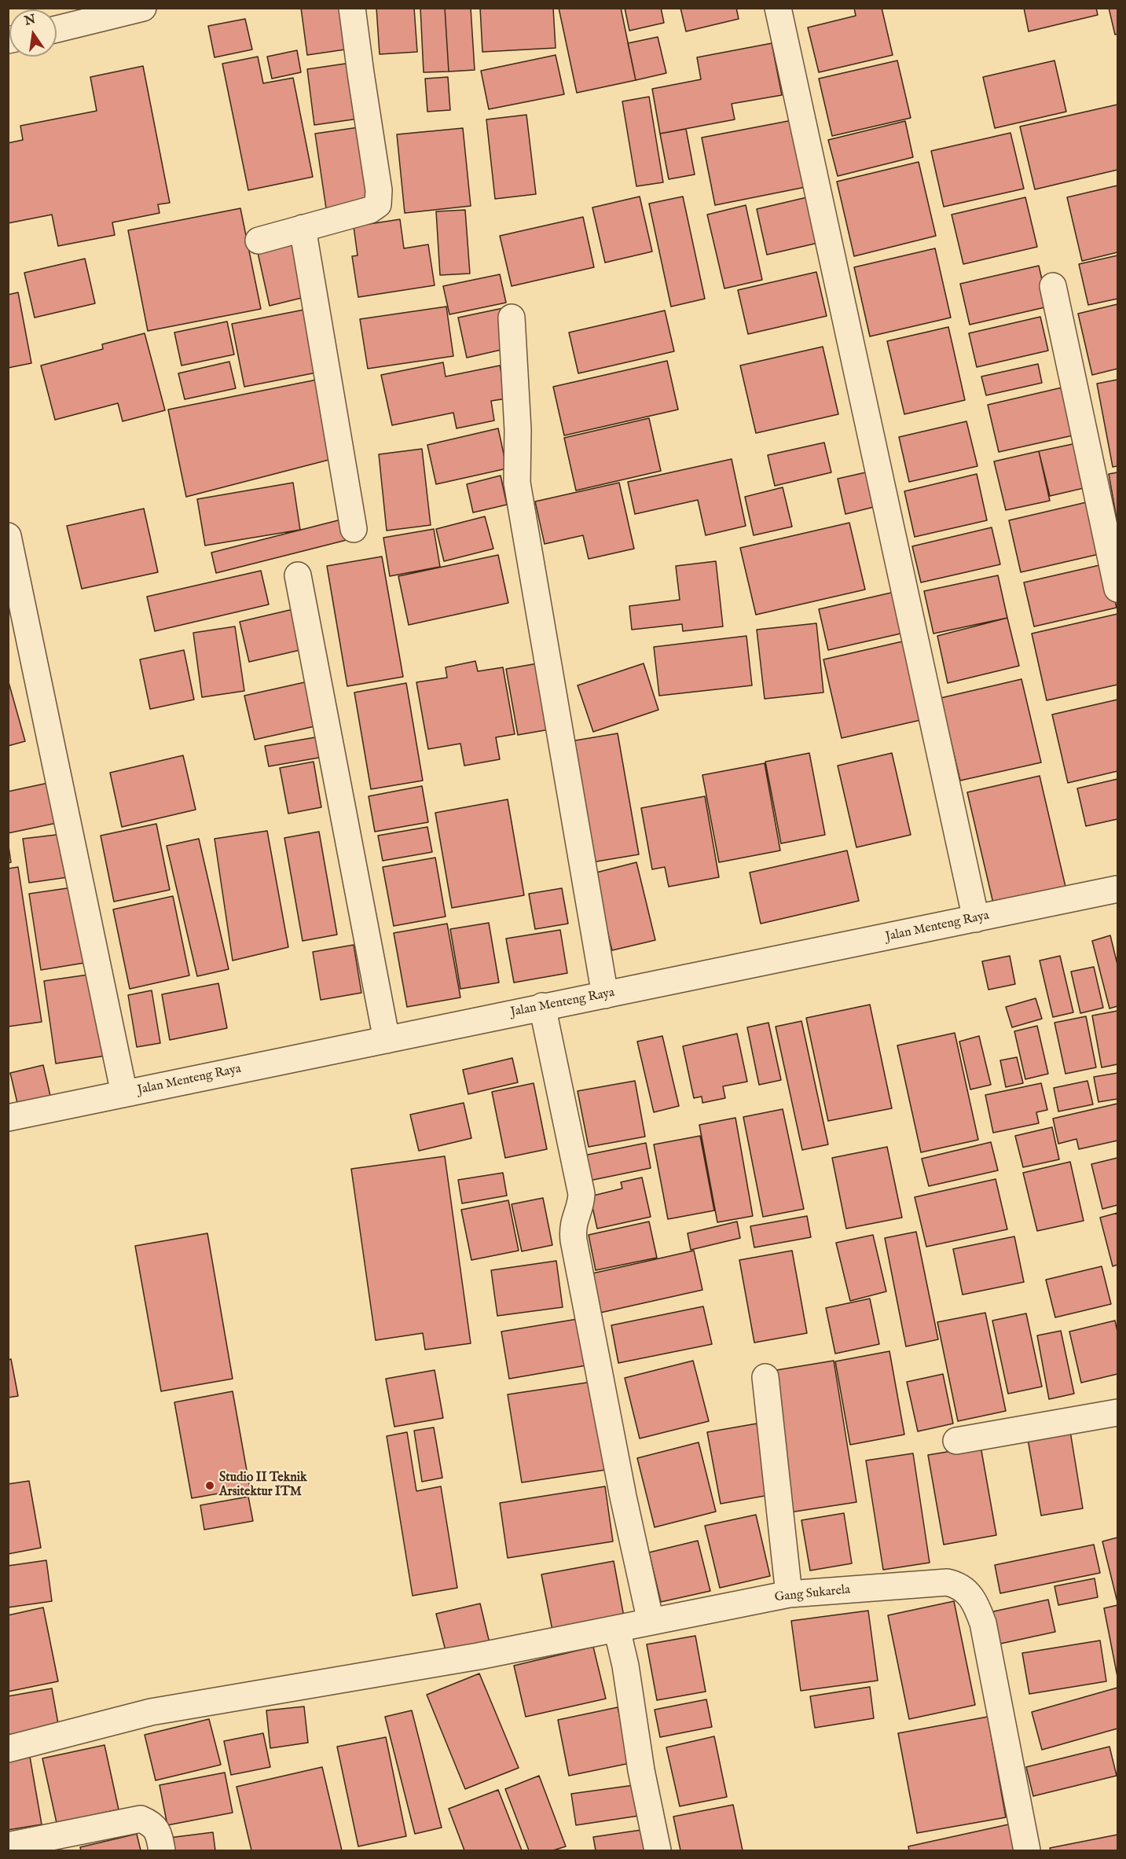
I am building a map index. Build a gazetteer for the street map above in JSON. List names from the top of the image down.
{
  "streets": {
    "street": ["Jalan Menteng Raya", "Gang Sukarela"]
  },
  "places": ["Studio II Teknik Arsitektur ITM"],
  "north": "top"
}
